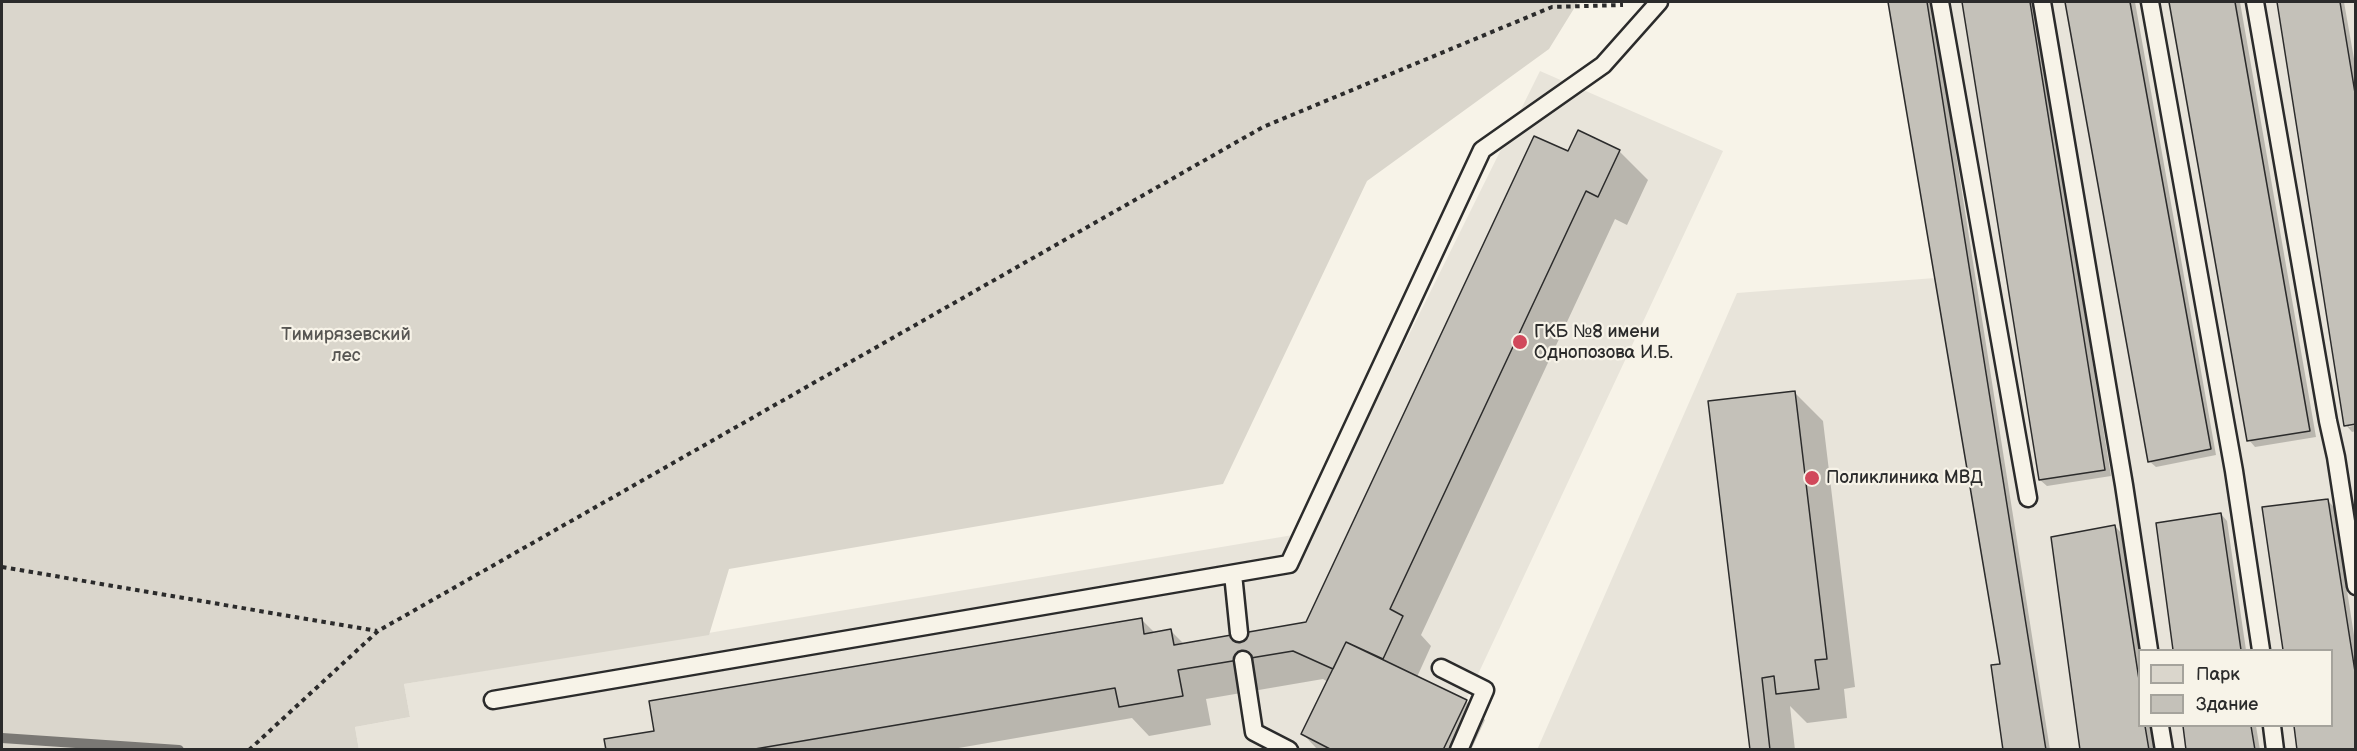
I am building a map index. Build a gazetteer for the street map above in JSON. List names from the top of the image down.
{
  "parks": ["Тимирязевский лес"],
  "places": ["ГКБ №8 имени Однопозова И.Б.", "Поликлиника МВД"],
  "legend": ["Парк", "Здание"]
}
